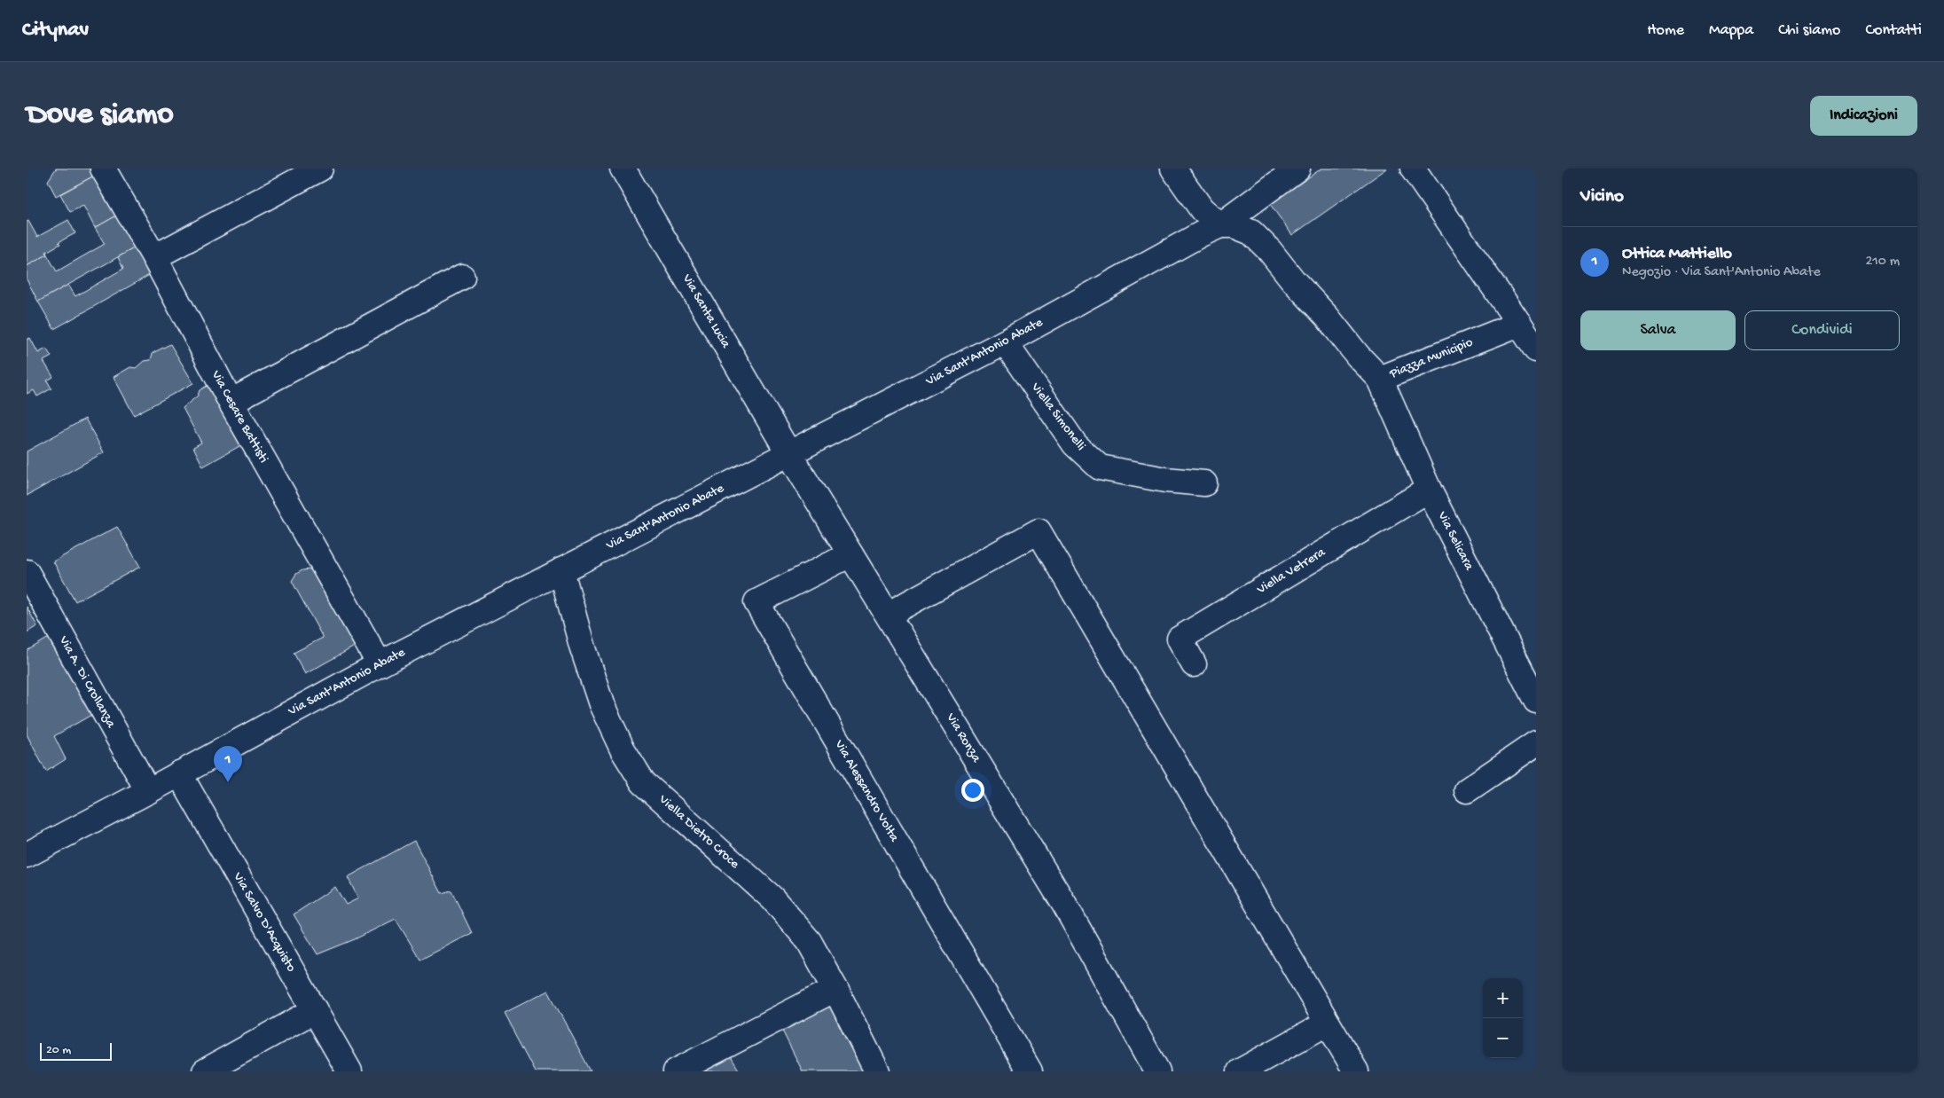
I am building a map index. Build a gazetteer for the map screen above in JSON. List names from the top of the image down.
{
  "streets": {
    "street": [
      "Via Santa Lucia",
      "Via Sant'Antonio Abate",
      "Piazza Municipio",
      "Via Cesare Battisti",
      "Viella Simonelli",
      "Via Selicara",
      "Viella Vetrera",
      "Via A. Di Crollanza",
      "Via Ronza",
      "Via Alessandro Volta",
      "Viella Dietro Croce",
      "Via Salvo D'Acquisto"
    ]
  },
  "crossings": [
    ["Via Santa Lucia", "Via Sant'Antonio Abate"],
    ["Via Santa Lucia", "Via Ronza"],
    ["Via Sant'Antonio Abate", "Piazza Municipio"],
    ["Via Sant'Antonio Abate", "Via Cesare Battisti"],
    ["Via Sant'Antonio Abate", "Viella Simonelli"],
    ["Via Sant'Antonio Abate", "Via A. Di Crollanza"],
    ["Via Sant'Antonio Abate", "Via Ronza"],
    ["Via Sant'Antonio Abate", "Viella Dietro Croce"],
    ["Via Sant'Antonio Abate", "Via Salvo D'Acquisto"],
    ["Piazza Municipio", "Via Selicara"],
    ["Via Selicara", "Viella Vetrera"],
    ["Via Ronza", "Via Alessandro Volta"]
  ],
  "scale_bar": "20 m",
  "page": {
    "header": "Citynav",
    "nav": [
      "Home",
      "Mappa",
      "Chi siamo",
      "Contatti"
    ],
    "buttons": [
      "Indicazioni",
      ["Salva", "Condividi"]
    ],
    "title": "Dove siamo",
    "heading": "Vicino",
    "list": [
      {
        "mark": "1",
        "name": "Ottica Mattiello",
        "note": "Negozio · Via Sant'Antonio Abate",
        "value": "210 m"
      }
    ],
    "pins": "1",
    "map_buttons": ["+", "−"],
    "scale": "20 m"
  }
}
